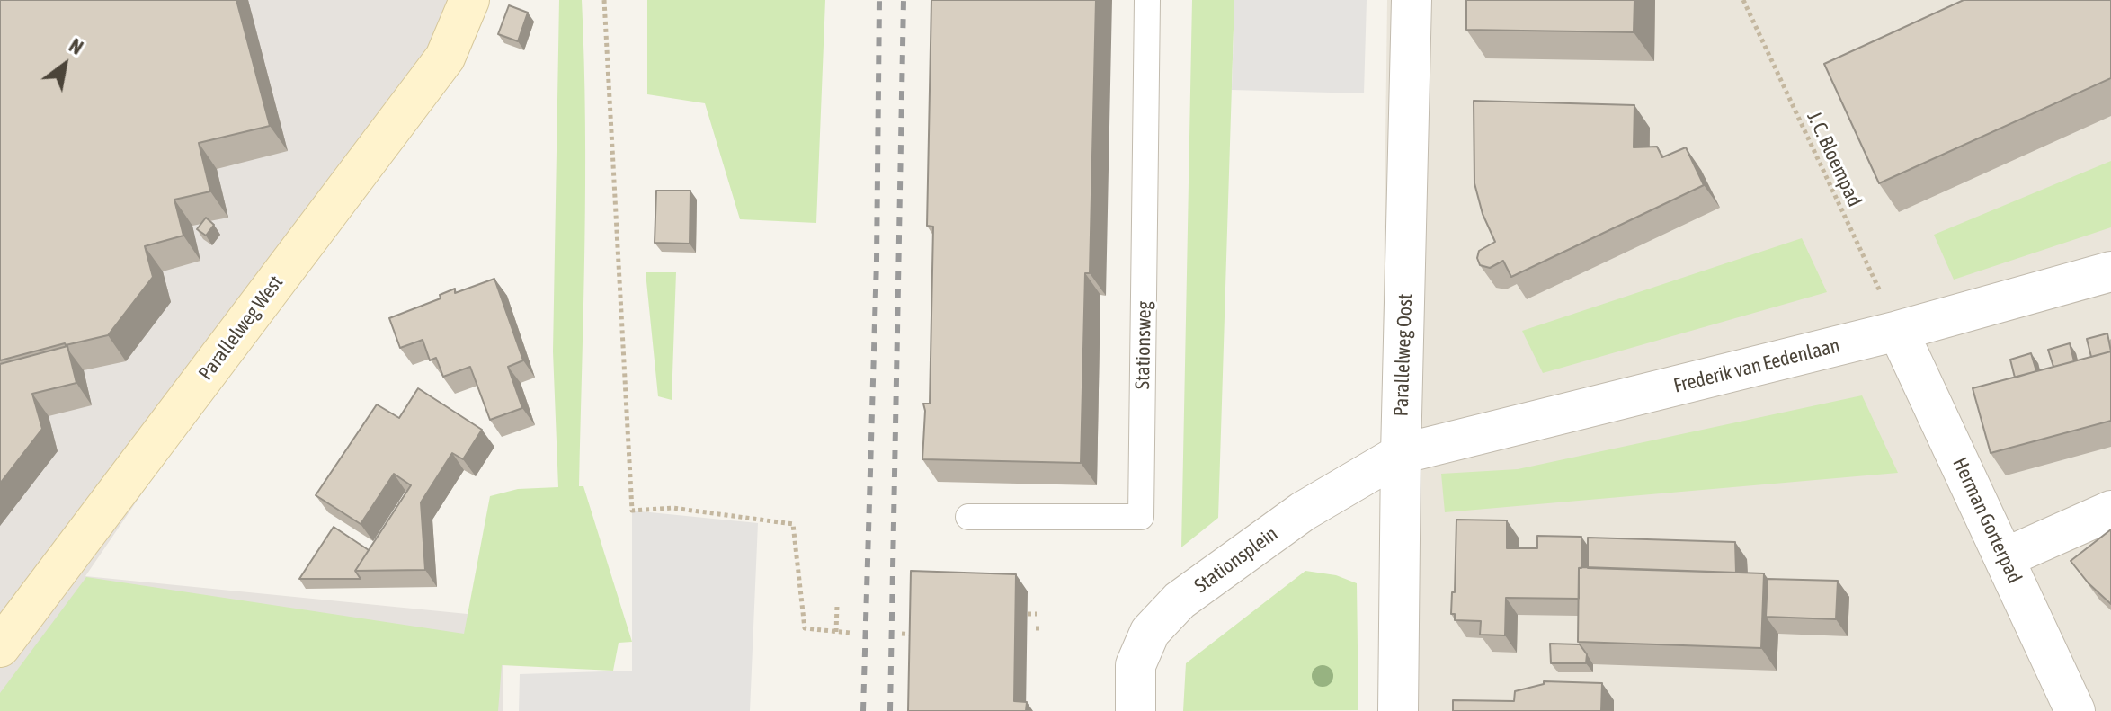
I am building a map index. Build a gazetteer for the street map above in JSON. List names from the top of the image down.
{
  "streets": {
    "street": [
      "Parallelweg West",
      "Parallelweg Oost",
      "Frederik van Eedenlaan",
      "Herman Gorterpad",
      "Stationsplein"
    ],
    "lane": ["Stationsweg"],
    "path": ["J. C. Bloempad"]
  },
  "crossings": [
    ["J. C. Bloempad", "Frederik van Eedenlaan"],
    ["J. C. Bloempad", "Herman Gorterpad"],
    ["Parallelweg Oost", "Frederik van Eedenlaan"],
    ["Parallelweg Oost", "Stationsplein"],
    ["Frederik van Eedenlaan", "Herman Gorterpad"],
    ["Frederik van Eedenlaan", "Stationsplein"]
  ],
  "north": "top right"
}
